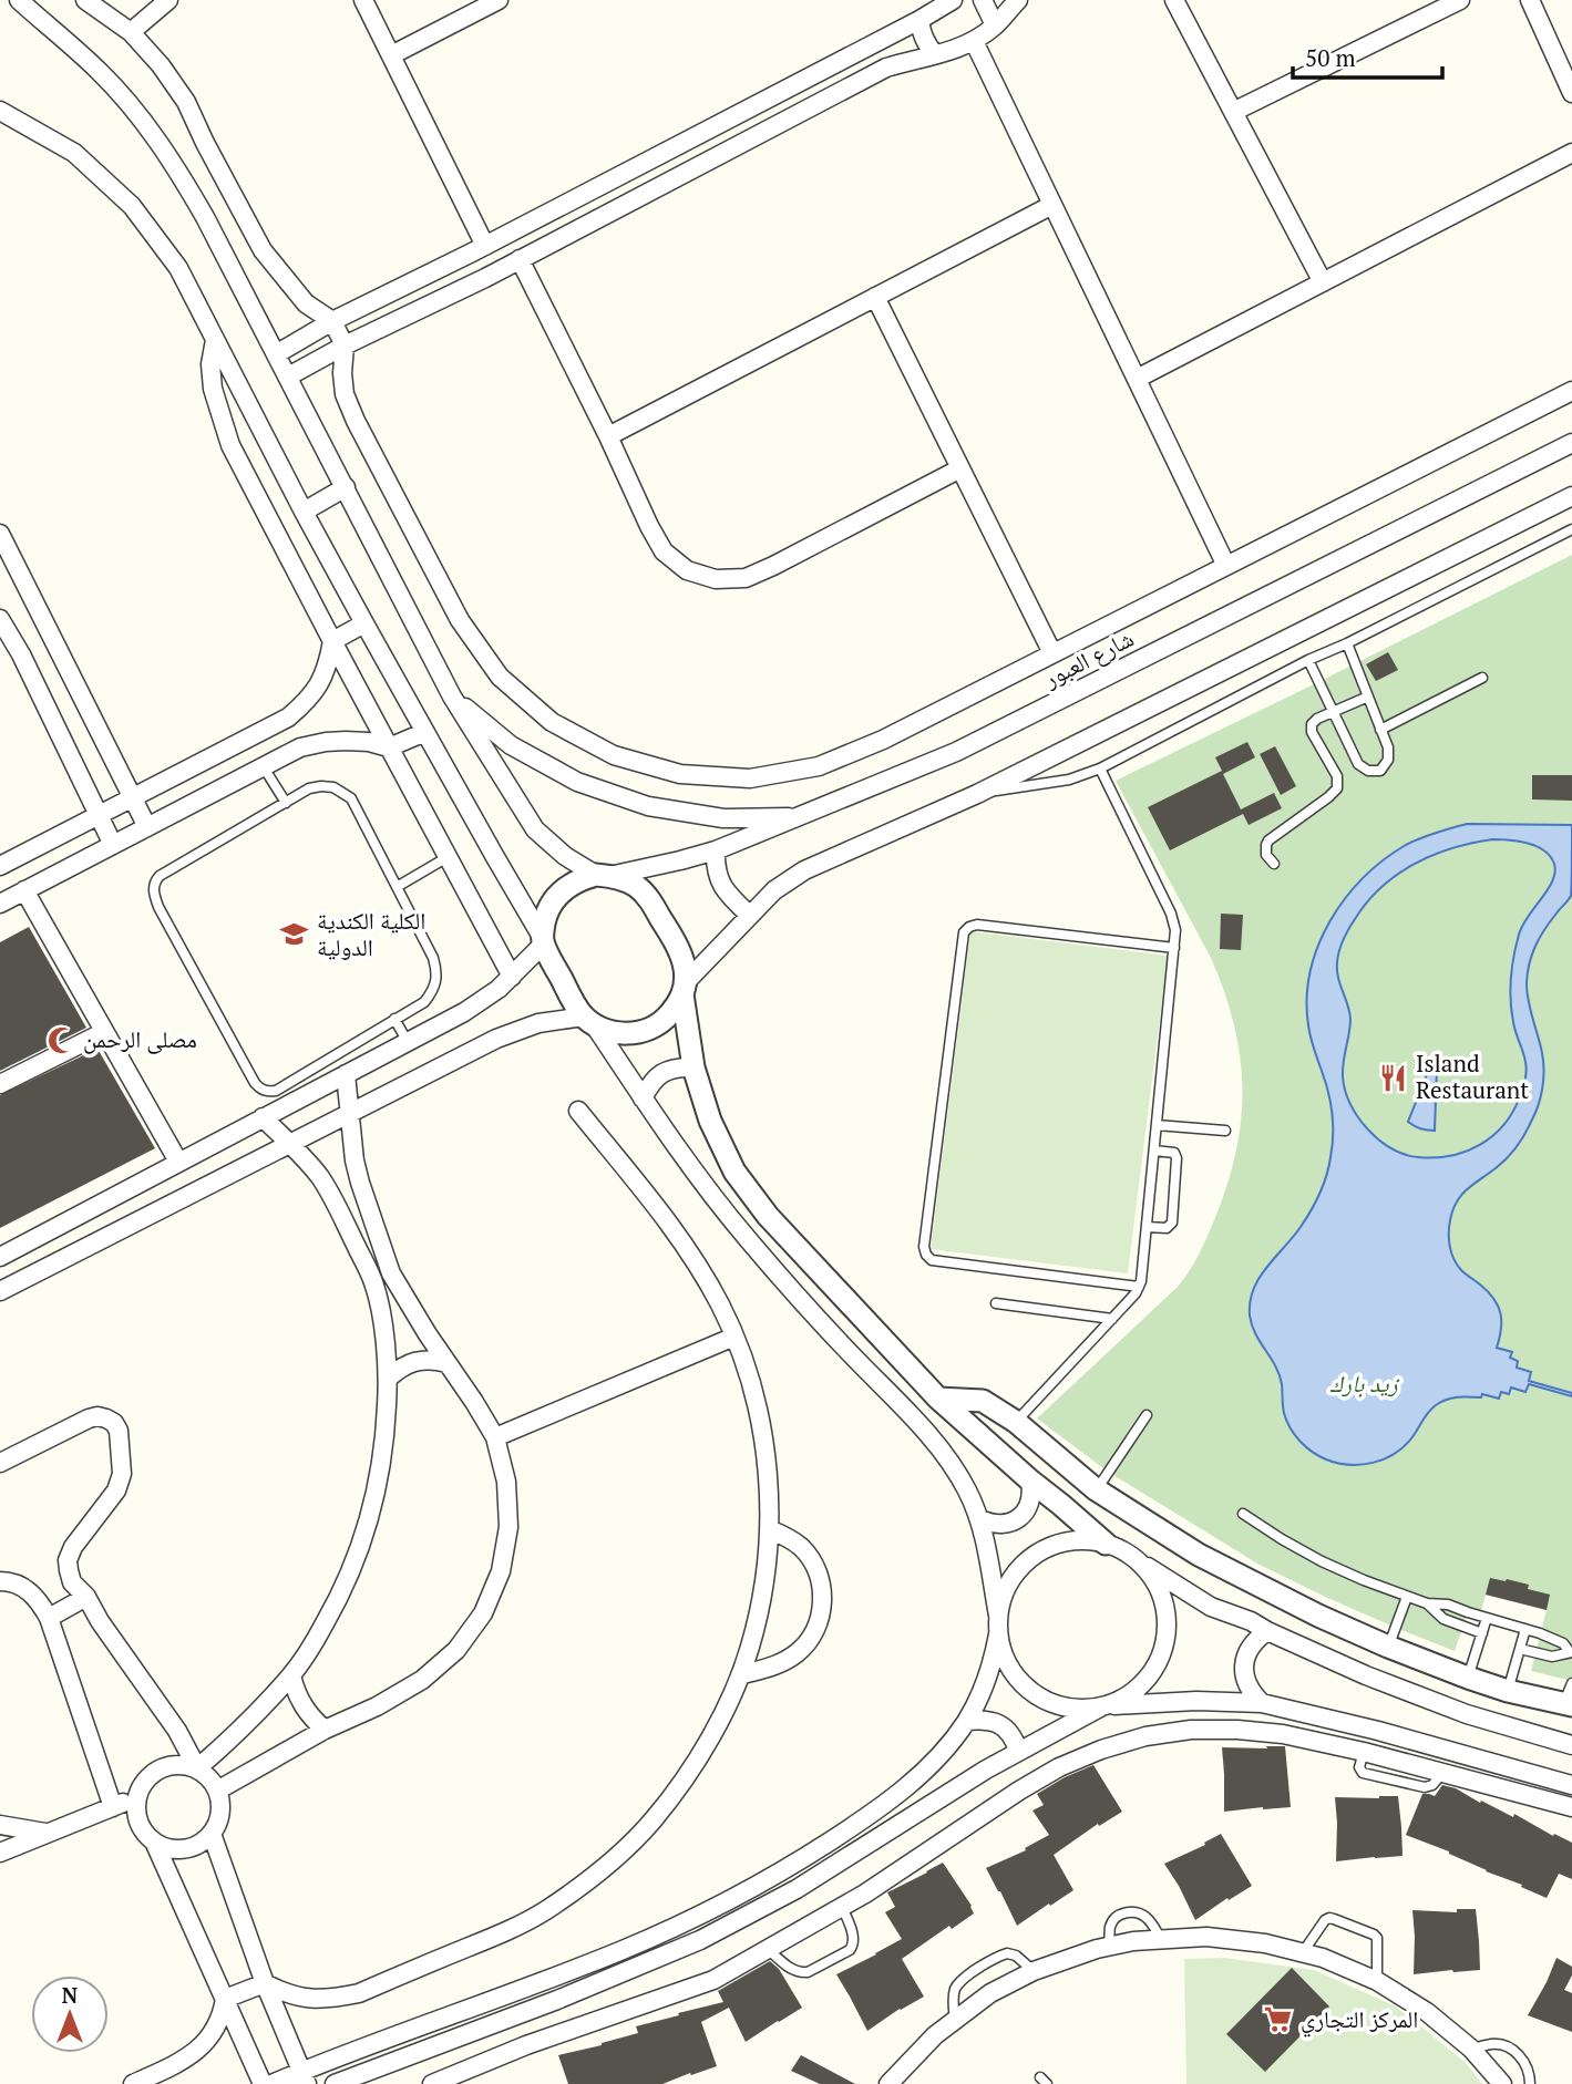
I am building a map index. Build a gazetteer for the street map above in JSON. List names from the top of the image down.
{
  "streets": {
    "street": ["شارع العبور"]
  },
  "parks": ["زيد بارك"],
  "places": {
    "school or university": ["الكلية الكندية الدولية"],
    "mosque": ["مصلى الرحمن"],
    "restaurant": ["Island Restaurant"],
    "supermarket": ["المركز التجاري"]
  },
  "scale_bar": "50 m",
  "north": "top"
}
